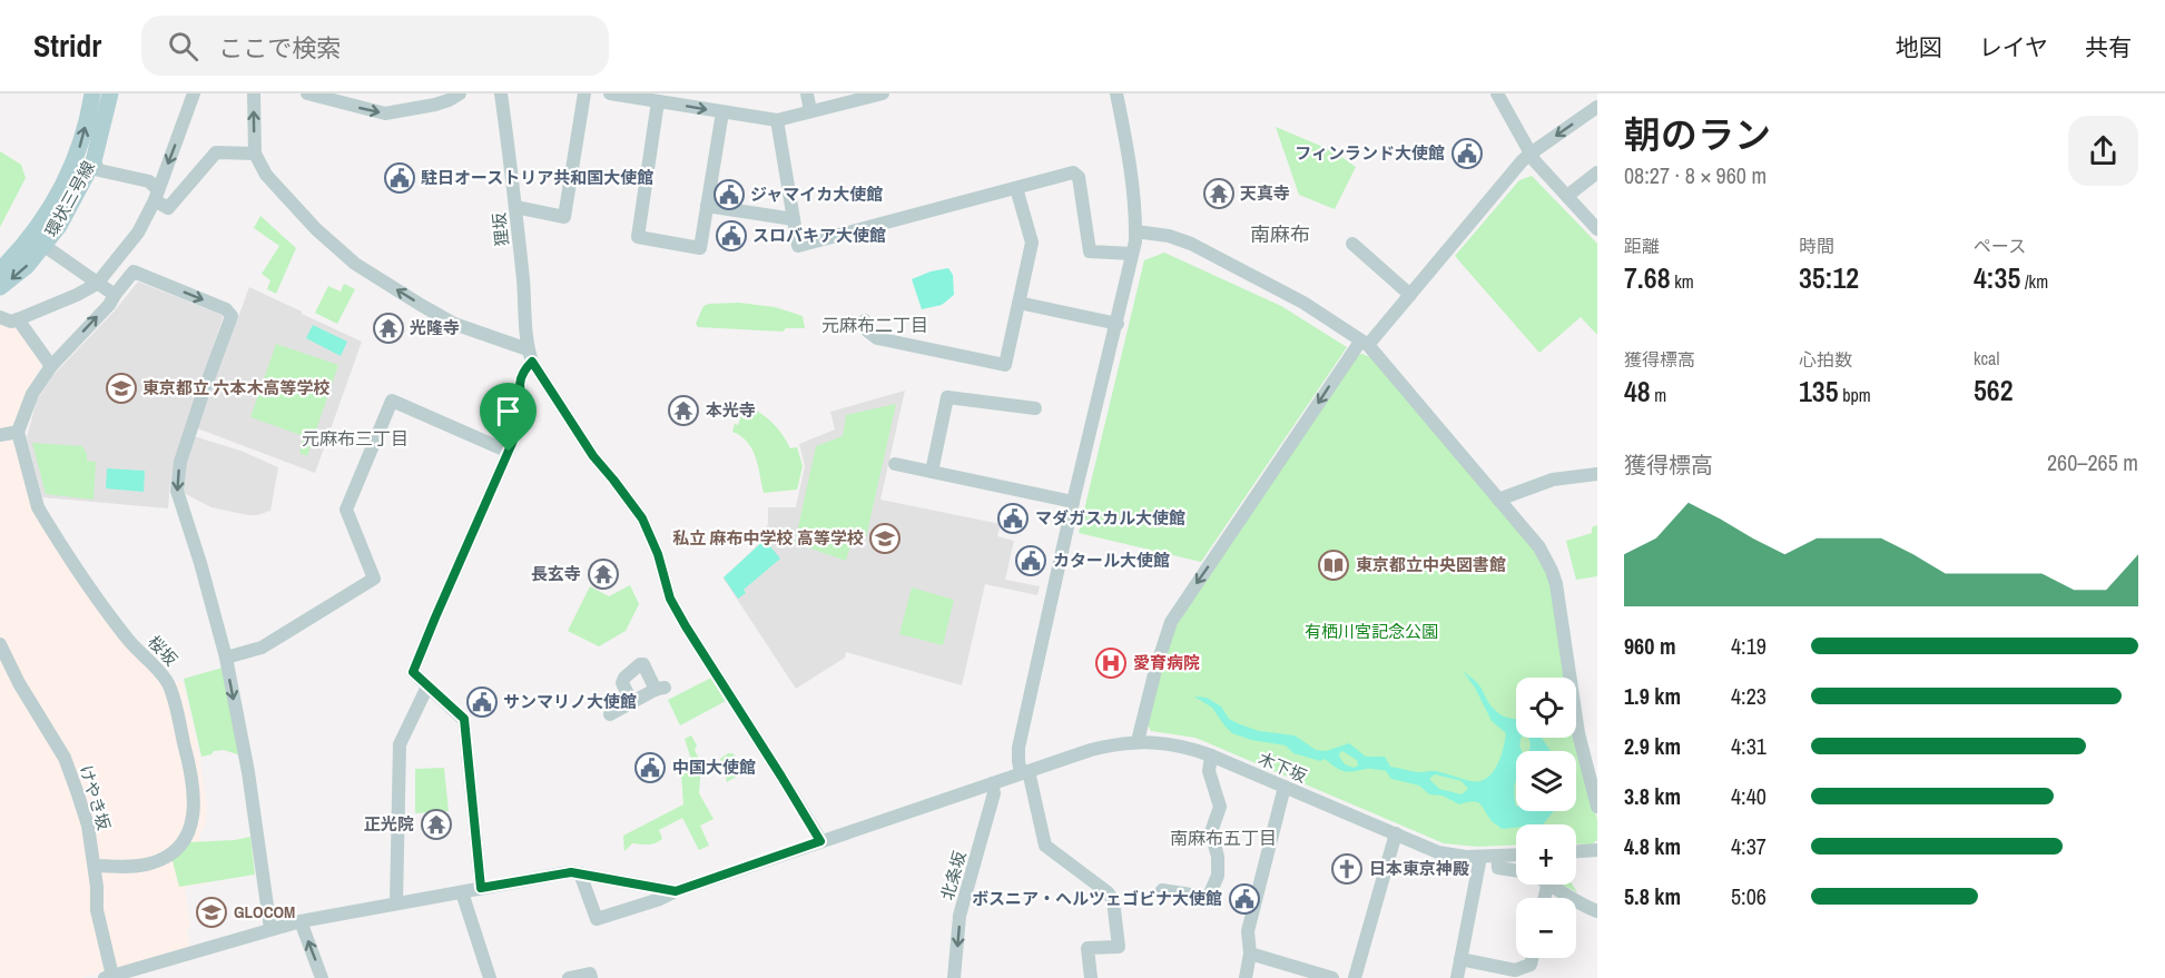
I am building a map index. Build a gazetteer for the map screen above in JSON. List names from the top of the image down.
{
  "streets": {
    "main road": ["環状三号線"],
    "street": [
      "狸坂",
      "桜坂",
      "木下坂",
      "けやき坂",
      "北条坂"
    ]
  },
  "crossings": [
    ["桜坂", "けやき坂"],
    ["木下坂", "北条坂"]
  ],
  "one_way": ["北条坂"],
  "districts": [
    "南麻布",
    "元麻布二丁目",
    "元麻布三丁目",
    "南麻布五丁目"
  ],
  "parks": ["有栖川宮記念公園"],
  "places": {
    "public building": [
      "フィンランド大使館",
      "駐日オーストリア共和国大使館",
      "ジャマイカ大使館",
      "スロバキア大使館",
      "マダガスカル大使館",
      "カタール大使館",
      "サンマリノ大使館",
      "中国大使館",
      "ボスニア・ヘルツェゴビナ大使館"
    ],
    "temple": [
      "天真寺",
      "光隆寺",
      "本光寺",
      "長玄寺",
      "正光院"
    ],
    "school or university": ["東京都立 六本木高等学校", "私立 麻布中学校 高等学校", "GLOCOM"],
    "library": ["東京都立中央図書館"],
    "hospital": ["愛育病院"],
    "church": ["日本東京神殿"]
  },
  "page": {
    "header": "Stridr",
    "search": "ここで検索",
    "nav": ["地図", "レイヤ", "共有"],
    "heading": ["朝のラン", "08:27 · 8 × 960 m"],
    "stats": [
      ["距離", "7.68 km"],
      ["時間", "35:12"],
      ["ペース", "4:35 /km"],
      ["獲得標高", "48 m"],
      ["心拍数", "135 bpm"],
      ["kcal", "562"]
    ],
    "chart": ["獲得標高", "260–265 m"],
    "list": [
      {
        "name": "960 m",
        "note": "4:19"
      },
      {
        "name": "1.9 km",
        "note": "4:23"
      },
      {
        "name": "2.9 km",
        "note": "4:31"
      },
      {
        "name": "3.8 km",
        "note": "4:40"
      },
      {
        "name": "4.8 km",
        "note": "4:37"
      },
      {
        "name": "5.8 km",
        "note": "5:06"
      }
    ],
    "map_buttons": ["+", "−"]
  }
}
